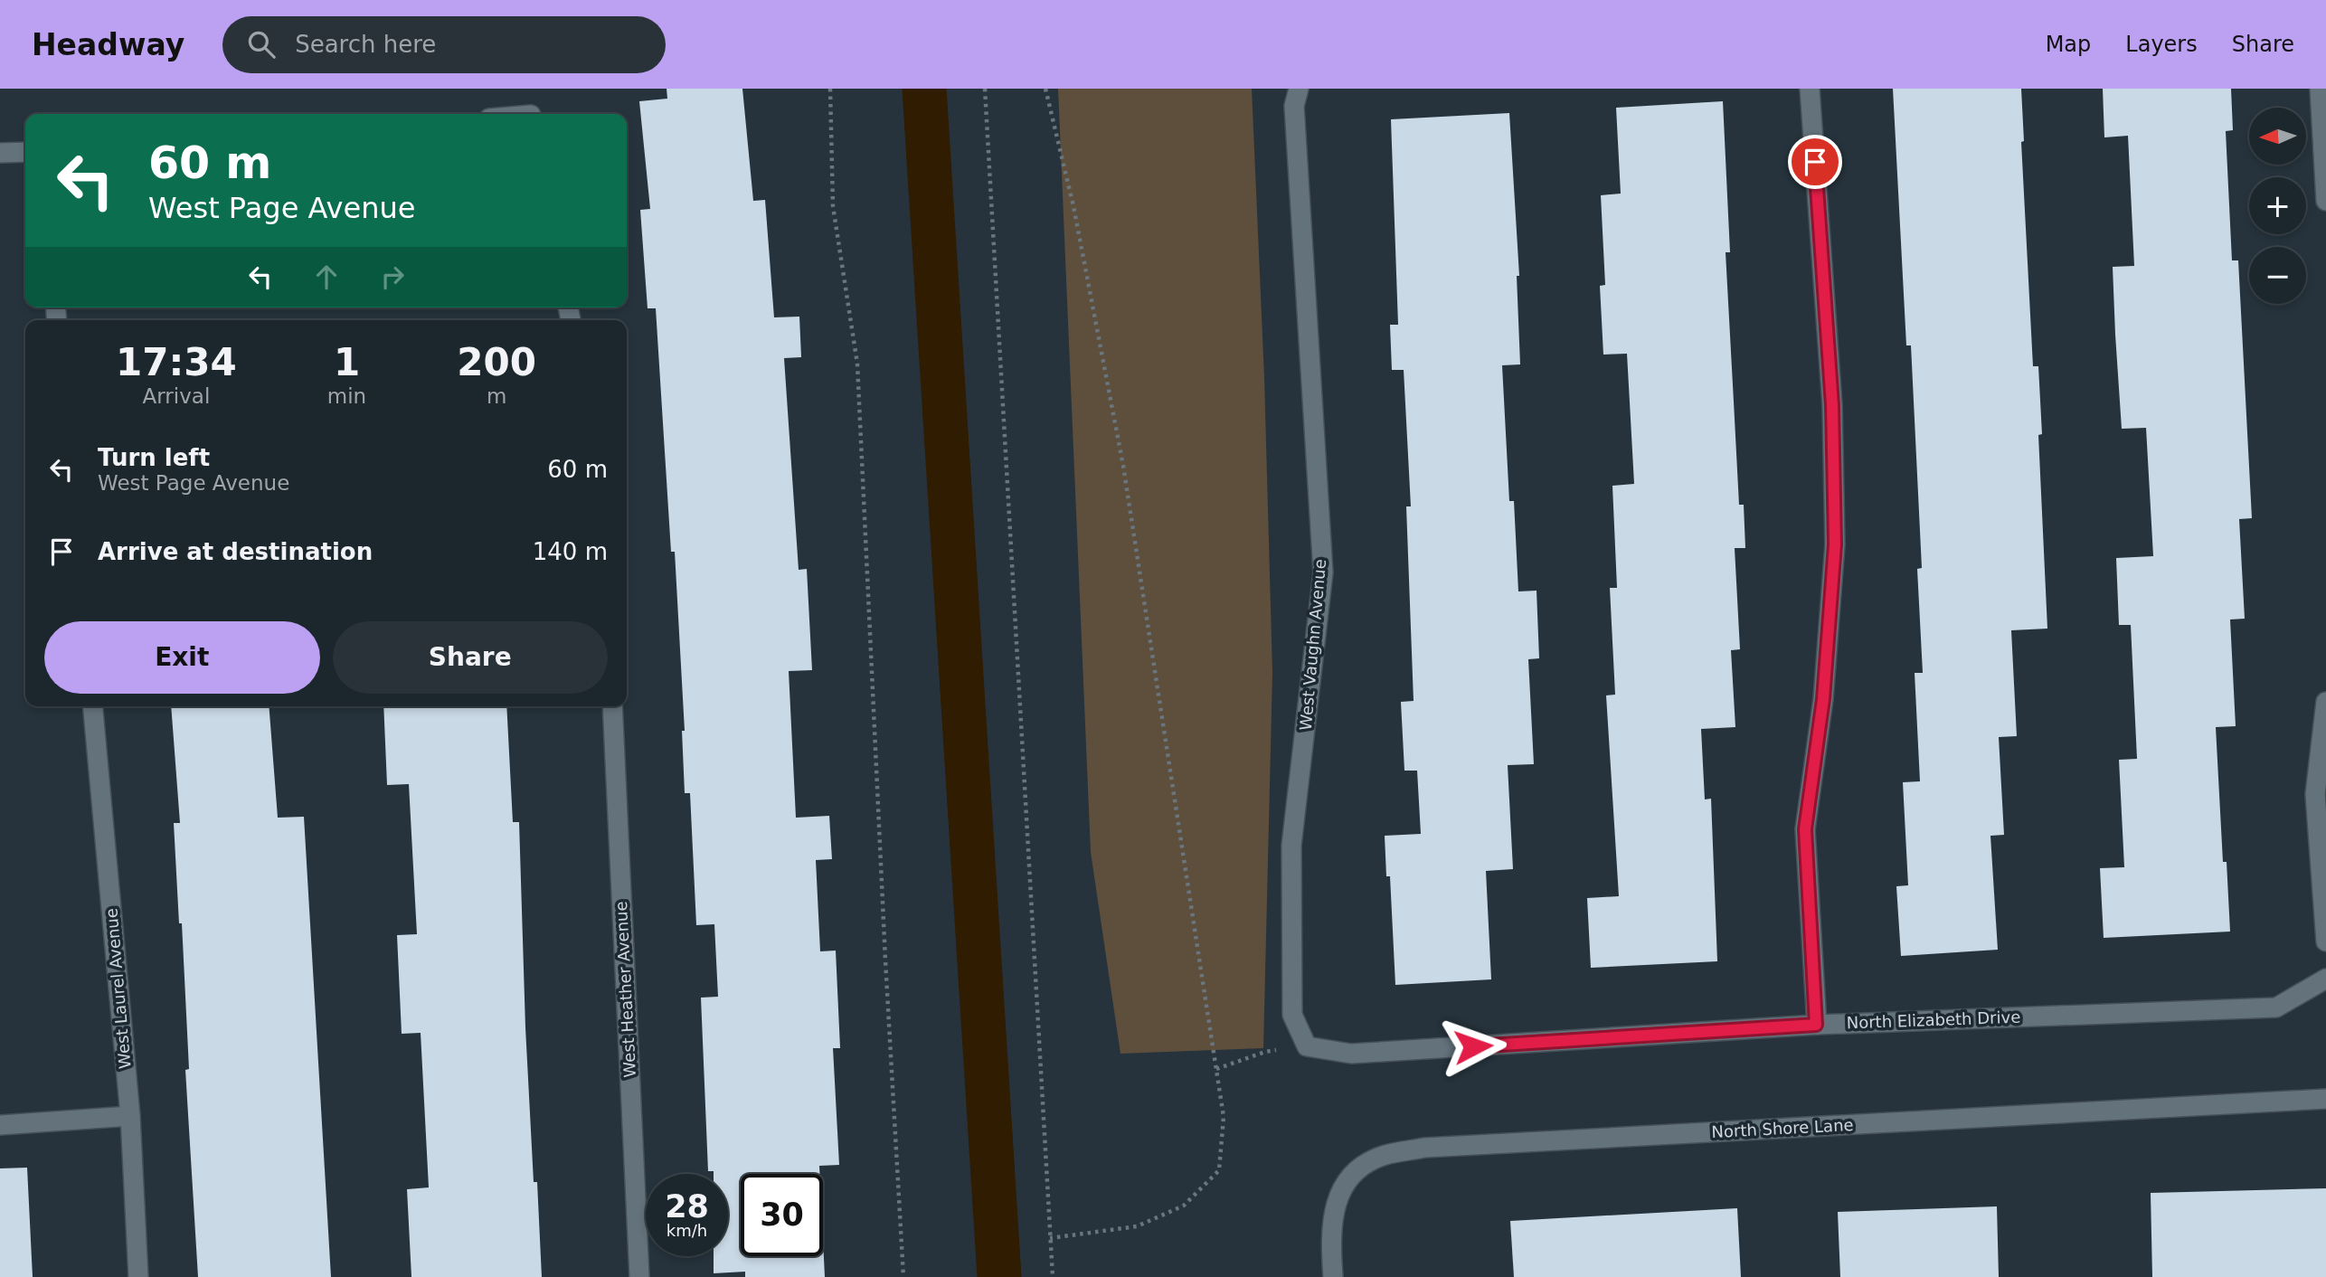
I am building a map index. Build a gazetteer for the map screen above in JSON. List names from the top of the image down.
{
  "streets": {
    "street": [
      "West Vaughn Avenue",
      "West Laurel Avenue",
      "West Heather Avenue",
      "North Elizabeth Drive",
      "North Shore Lane"
    ]
  },
  "crossings": [
    ["West Vaughn Avenue", "North Elizabeth Drive"]
  ],
  "north": "left",
  "page": {
    "header": "Headway",
    "search": "Search here",
    "nav": ["Map", "Layers", "Share"],
    "map_buttons": ["+", "−"],
    "turn": ["60 m", "West Page Avenue"],
    "eta": [
      "17:34",
      "Arrival",
      "1",
      "min",
      "200",
      "m"
    ],
    "list": [
      {
        "name": "Turn left",
        "note": "West Page Avenue",
        "value": "60 m"
      },
      {
        "name": "Arrive at destination",
        "value": "140 m"
      }
    ],
    "buttons": ["Exit", "Share"],
    "speed": "28 km/h",
    "limit": "30"
  }
}
